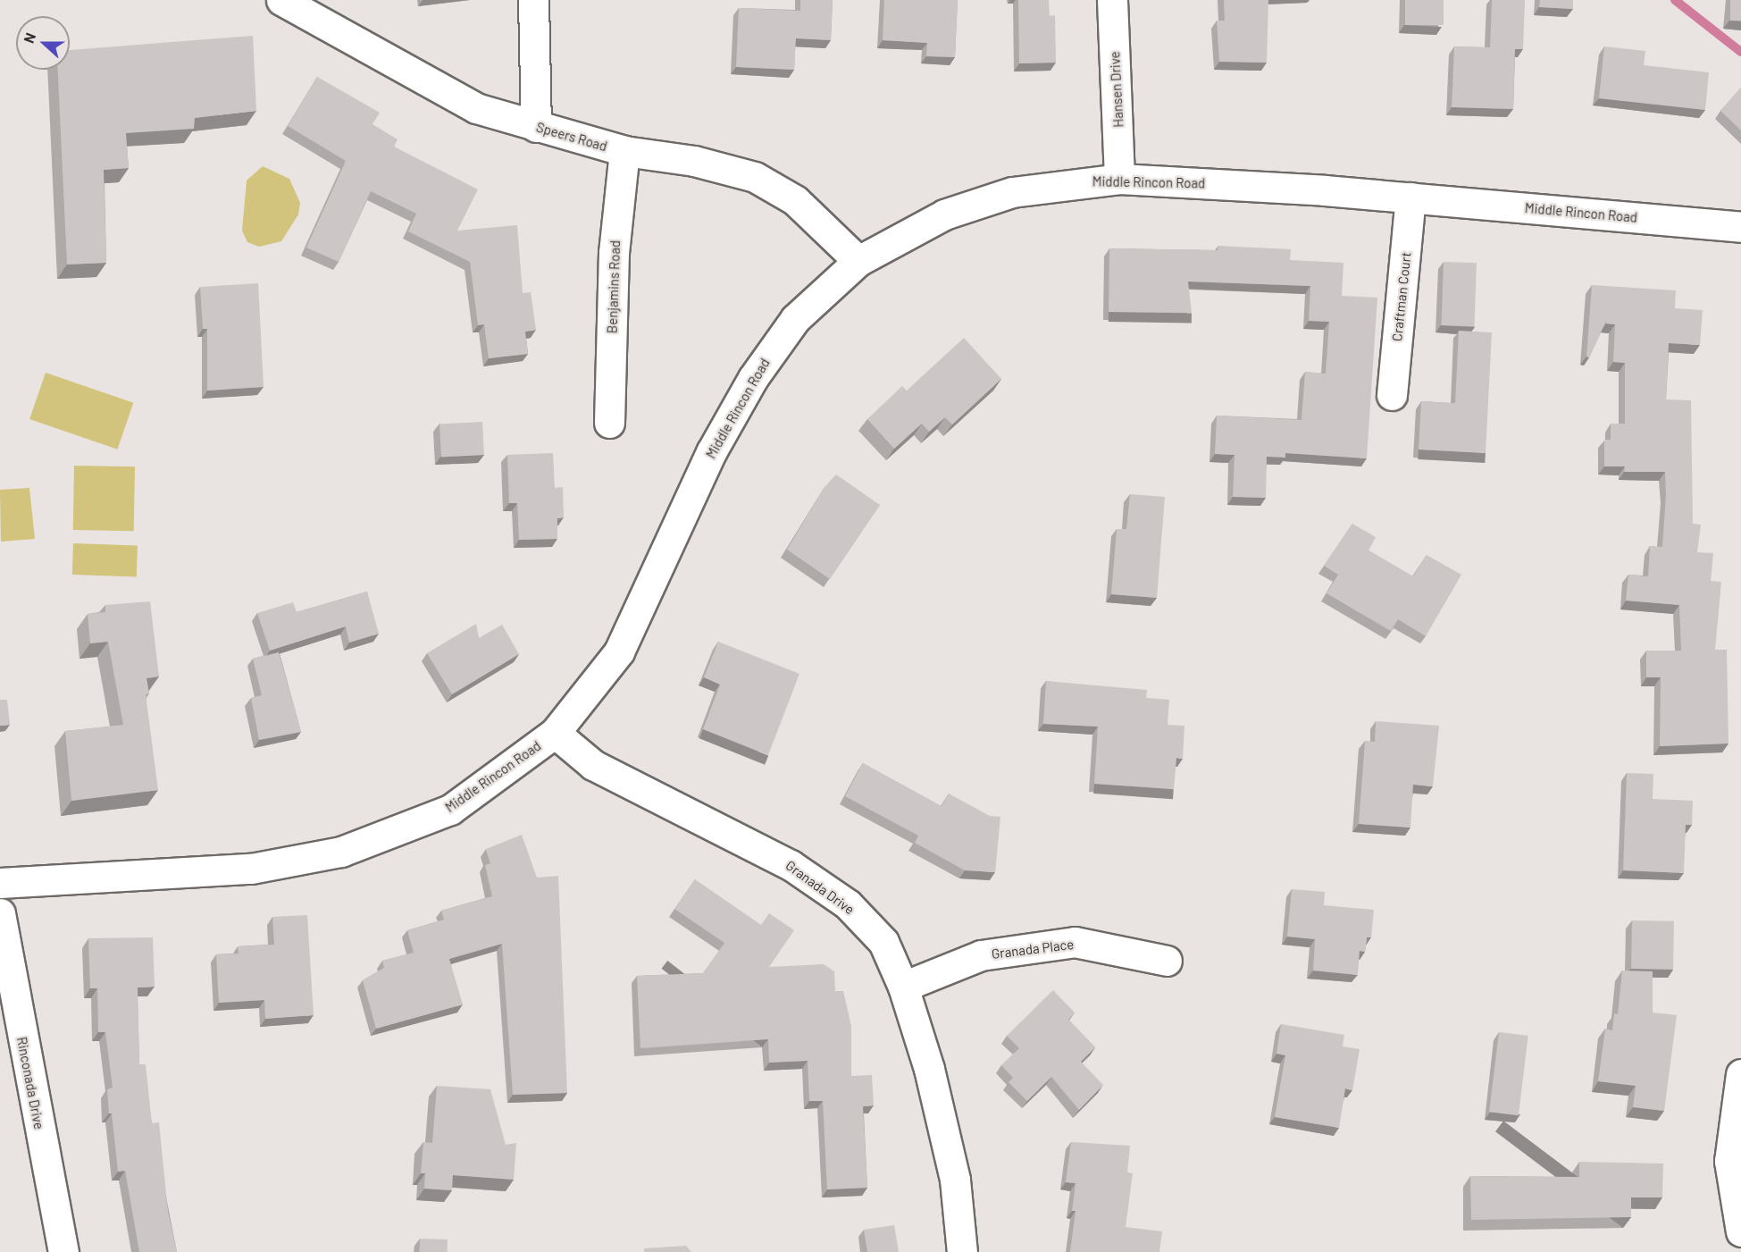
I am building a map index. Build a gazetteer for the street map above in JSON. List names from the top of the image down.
{
  "streets": {
    "street": [
      "Hansen Drive",
      "Speers Road",
      "Middle Rincon Road",
      "Benjamins Road",
      "Craftman Court",
      "Granada Drive",
      "Granada Place",
      "Rinconada Drive"
    ]
  },
  "crossings": [
    ["Hansen Drive", "Middle Rincon Road"],
    ["Speers Road", "Middle Rincon Road"],
    ["Speers Road", "Benjamins Road"],
    ["Middle Rincon Road", "Craftman Court"],
    ["Middle Rincon Road", "Granada Drive"],
    ["Granada Drive", "Granada Place"]
  ],
  "north": "left"
}
